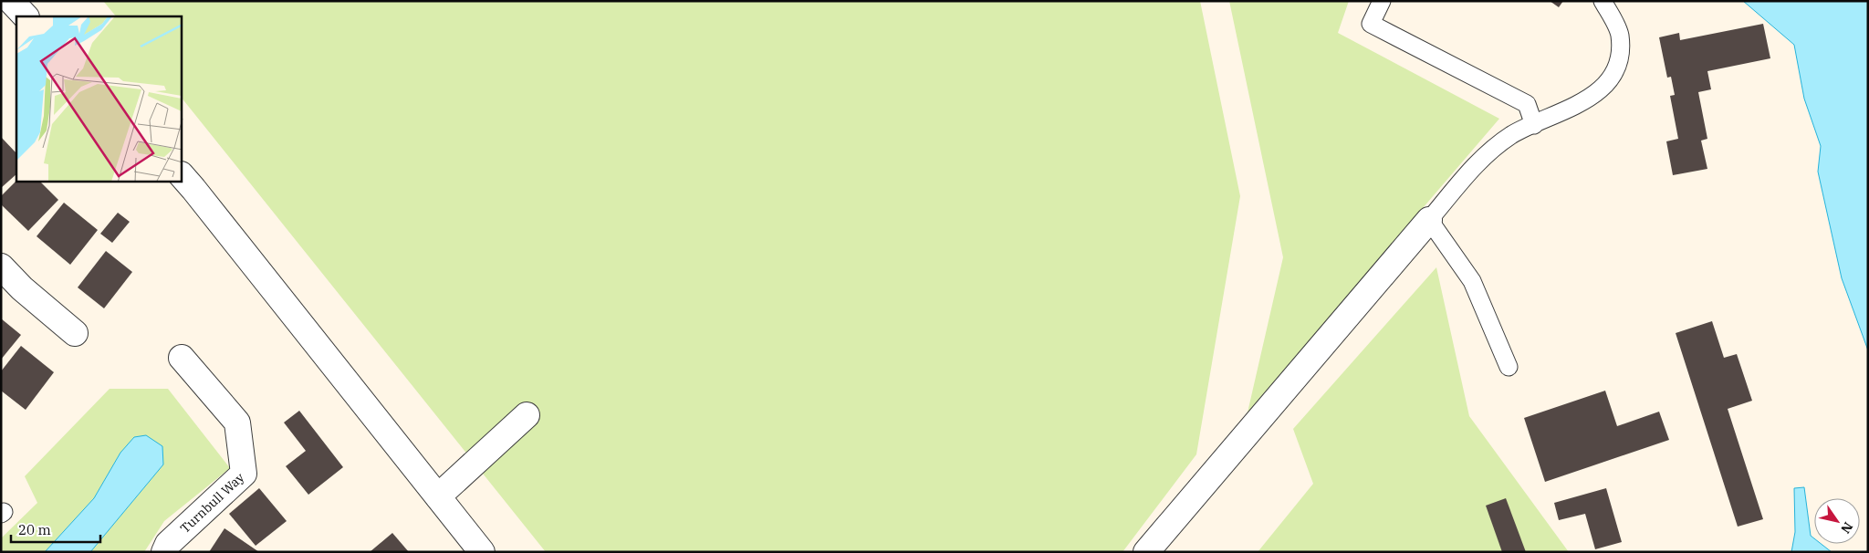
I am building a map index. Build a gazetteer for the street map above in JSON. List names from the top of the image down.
{
  "streets": {
    "street": ["Turnbull Way"]
  },
  "scale_bar": "20 m",
  "north": "bottom right"
}
